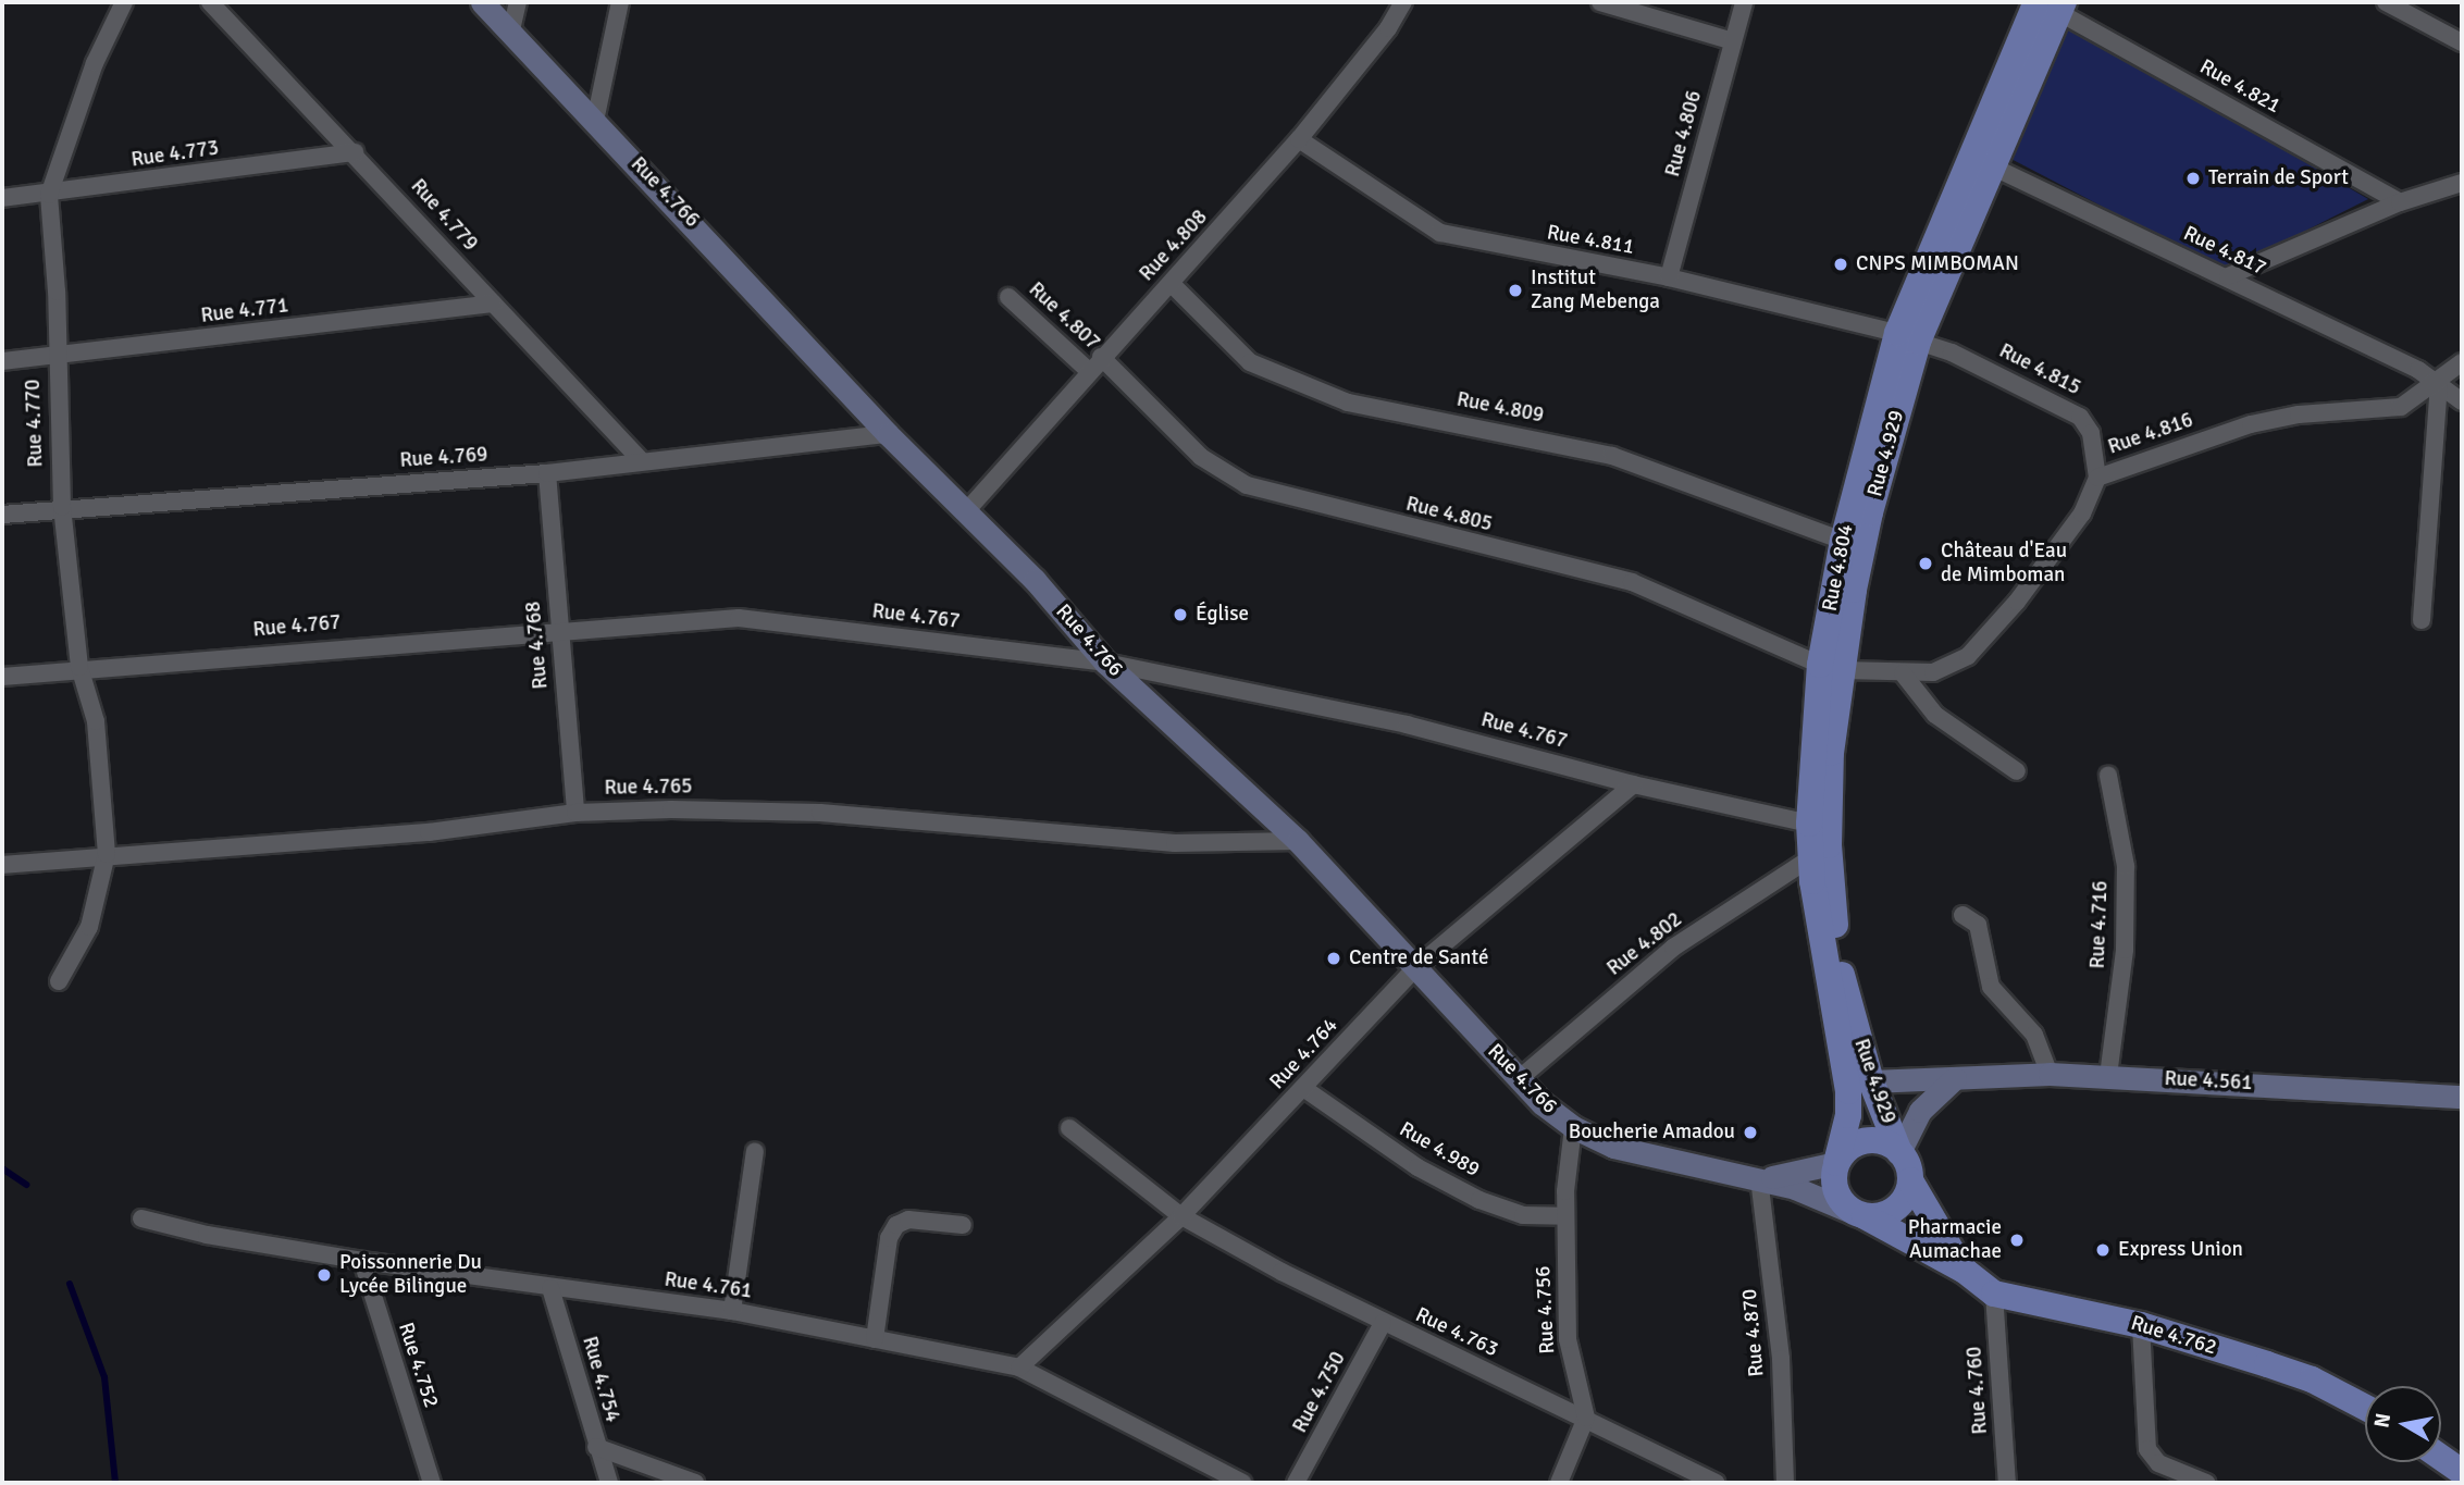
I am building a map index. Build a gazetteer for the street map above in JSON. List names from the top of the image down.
{
  "streets": {
    "main road": ["Rue 4.929", "Rue 4.804", "Rue 4.762"],
    "street": [
      "Rue 4.821",
      "Rue 4.806",
      "Rue 4.773",
      "Rue 4.766",
      "Rue 4.779",
      "Rue 4.811",
      "Rue 4.808",
      "Rue 4.817",
      "Rue 4.771",
      "Rue 4.807",
      "Rue 4.815",
      "Rue 4.809",
      "Rue 4.770",
      "Rue 4.816",
      "Rue 4.769",
      "Rue 4.805",
      "Rue 4.767",
      "Rue 4.768",
      "Rue 4.765",
      "Rue 4.716",
      "Rue 4.802",
      "Rue 4.764",
      "Rue 4.561",
      "Rue 4.989",
      "Rue 4.761",
      "Rue 4.756",
      "Rue 4.763",
      "Rue 4.870",
      "Rue 4.752",
      "Rue 4.754",
      "Rue 4.760",
      "Rue 4.750"
    ]
  },
  "crossings": [
    ["Rue 4.821", "Rue 4.929"],
    ["Rue 4.821", "Rue 4.804"],
    ["Rue 4.806", "Rue 4.811"],
    ["Rue 4.773", "Rue 4.779"],
    ["Rue 4.773", "Rue 4.770"],
    ["Rue 4.766", "Rue 4.808"],
    ["Rue 4.766", "Rue 4.929"],
    ["Rue 4.766", "Rue 4.769"],
    ["Rue 4.766", "Rue 4.804"],
    ["Rue 4.766", "Rue 4.767"],
    ["Rue 4.766", "Rue 4.765"],
    ["Rue 4.766", "Rue 4.802"],
    ["Rue 4.766", "Rue 4.764"],
    ["Rue 4.766", "Rue 4.756"],
    ["Rue 4.766", "Rue 4.870"],
    ["Rue 4.779", "Rue 4.771"],
    ["Rue 4.779", "Rue 4.769"],
    ["Rue 4.811", "Rue 4.808"],
    ["Rue 4.811", "Rue 4.815"],
    ["Rue 4.811", "Rue 4.929"],
    ["Rue 4.811", "Rue 4.804"],
    ["Rue 4.808", "Rue 4.807"],
    ["Rue 4.808", "Rue 4.809"],
    ["Rue 4.808", "Rue 4.805"],
    ["Rue 4.817", "Rue 4.816"],
    ["Rue 4.817", "Rue 4.929"],
    ["Rue 4.771", "Rue 4.770"],
    ["Rue 4.815", "Rue 4.816"],
    ["Rue 4.815", "Rue 4.929"],
    ["Rue 4.815", "Rue 4.804"],
    ["Rue 4.809", "Rue 4.804"],
    ["Rue 4.770", "Rue 4.769"],
    ["Rue 4.770", "Rue 4.767"],
    ["Rue 4.770", "Rue 4.765"],
    ["Rue 4.816", "Rue 4.929"],
    ["Rue 4.816", "Rue 4.805"],
    ["Rue 4.816", "Rue 4.804"],
    ["Rue 4.929", "Rue 4.805"],
    ["Rue 4.929", "Rue 4.804"],
    ["Rue 4.929", "Rue 4.561"],
    ["Rue 4.769", "Rue 4.768"],
    ["Rue 4.805", "Rue 4.804"],
    ["Rue 4.804", "Rue 4.767"],
    ["Rue 4.804", "Rue 4.802"],
    ["Rue 4.767", "Rue 4.768"],
    ["Rue 4.767", "Rue 4.764"],
    ["Rue 4.768", "Rue 4.765"],
    ["Rue 4.716", "Rue 4.561"],
    ["Rue 4.764", "Rue 4.989"],
    ["Rue 4.764", "Rue 4.761"],
    ["Rue 4.764", "Rue 4.763"],
    ["Rue 4.989", "Rue 4.756"],
    ["Rue 4.761", "Rue 4.752"],
    ["Rue 4.761", "Rue 4.754"],
    ["Rue 4.756", "Rue 4.763"],
    ["Rue 4.763", "Rue 4.750"],
    ["Rue 4.762", "Rue 4.760"]
  ],
  "places": [
    "Terrain de Sport",
    "CNPS MIMBOMAN",
    "Institut Zang Mebenga",
    "Château d'Eau de Mimboman",
    "Église",
    "Centre de Santé",
    "Boucherie Amadou",
    "Pharmacie Aumachae",
    "Express Union",
    "Poissonnerie Du Lycée Bilingue"
  ],
  "north": "left"
}
